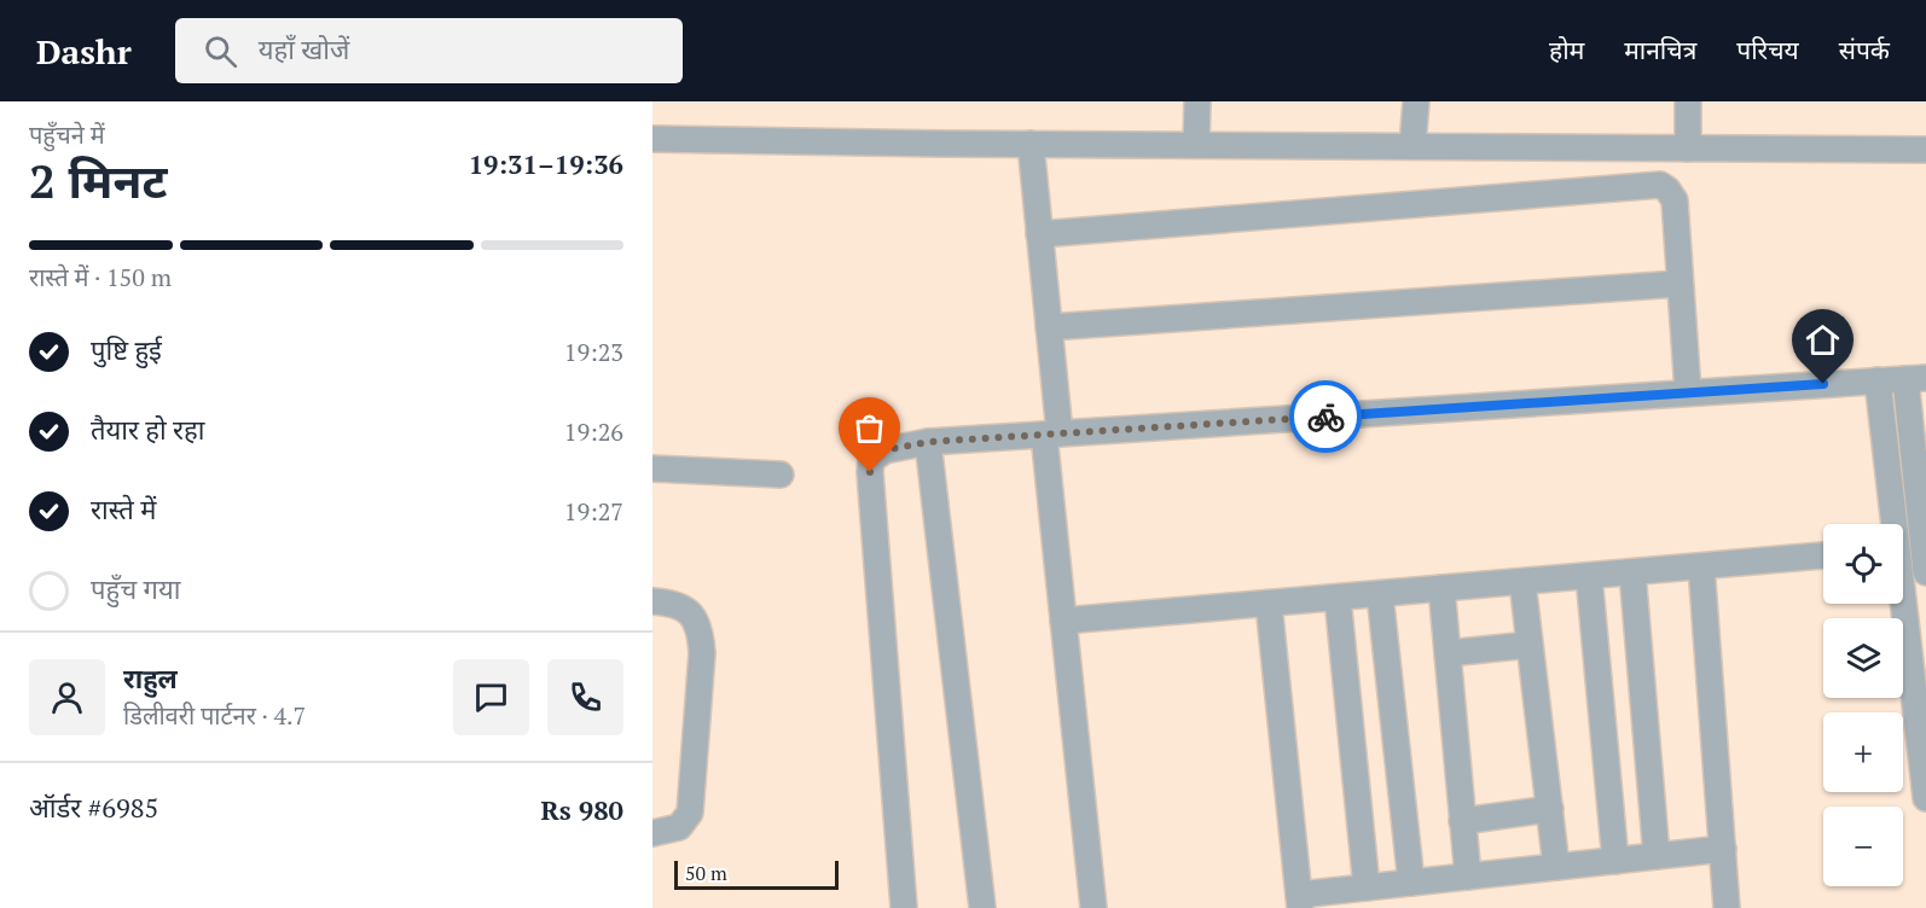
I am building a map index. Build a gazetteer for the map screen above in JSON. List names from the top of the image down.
{
  "scale_bar": "50 m",
  "page": {
    "header": "Dashr",
    "search": "यहाँ खोजें",
    "nav": [
      "होम",
      "मानचित्र",
      "परिचय",
      "संपर्क"
    ],
    "heading": ["2 मिनट", "पहुँचने में", "19:31–19:36"],
    "panel": [
      "राहुल",
      "डिलीवरी पार्टनर · 4.7",
      "ऑर्डर #6985",
      "Rs 980"
    ],
    "bar": "रास्ते में · 150 m",
    "list": [
      ["पुष्टि हुई", "19:23"],
      ["तैयार हो रहा", "19:26"],
      ["रास्ते में", "19:27"],
      "पहुँच गया"
    ],
    "map_buttons": ["+", "−"],
    "scale": "50 m"
  }
}
